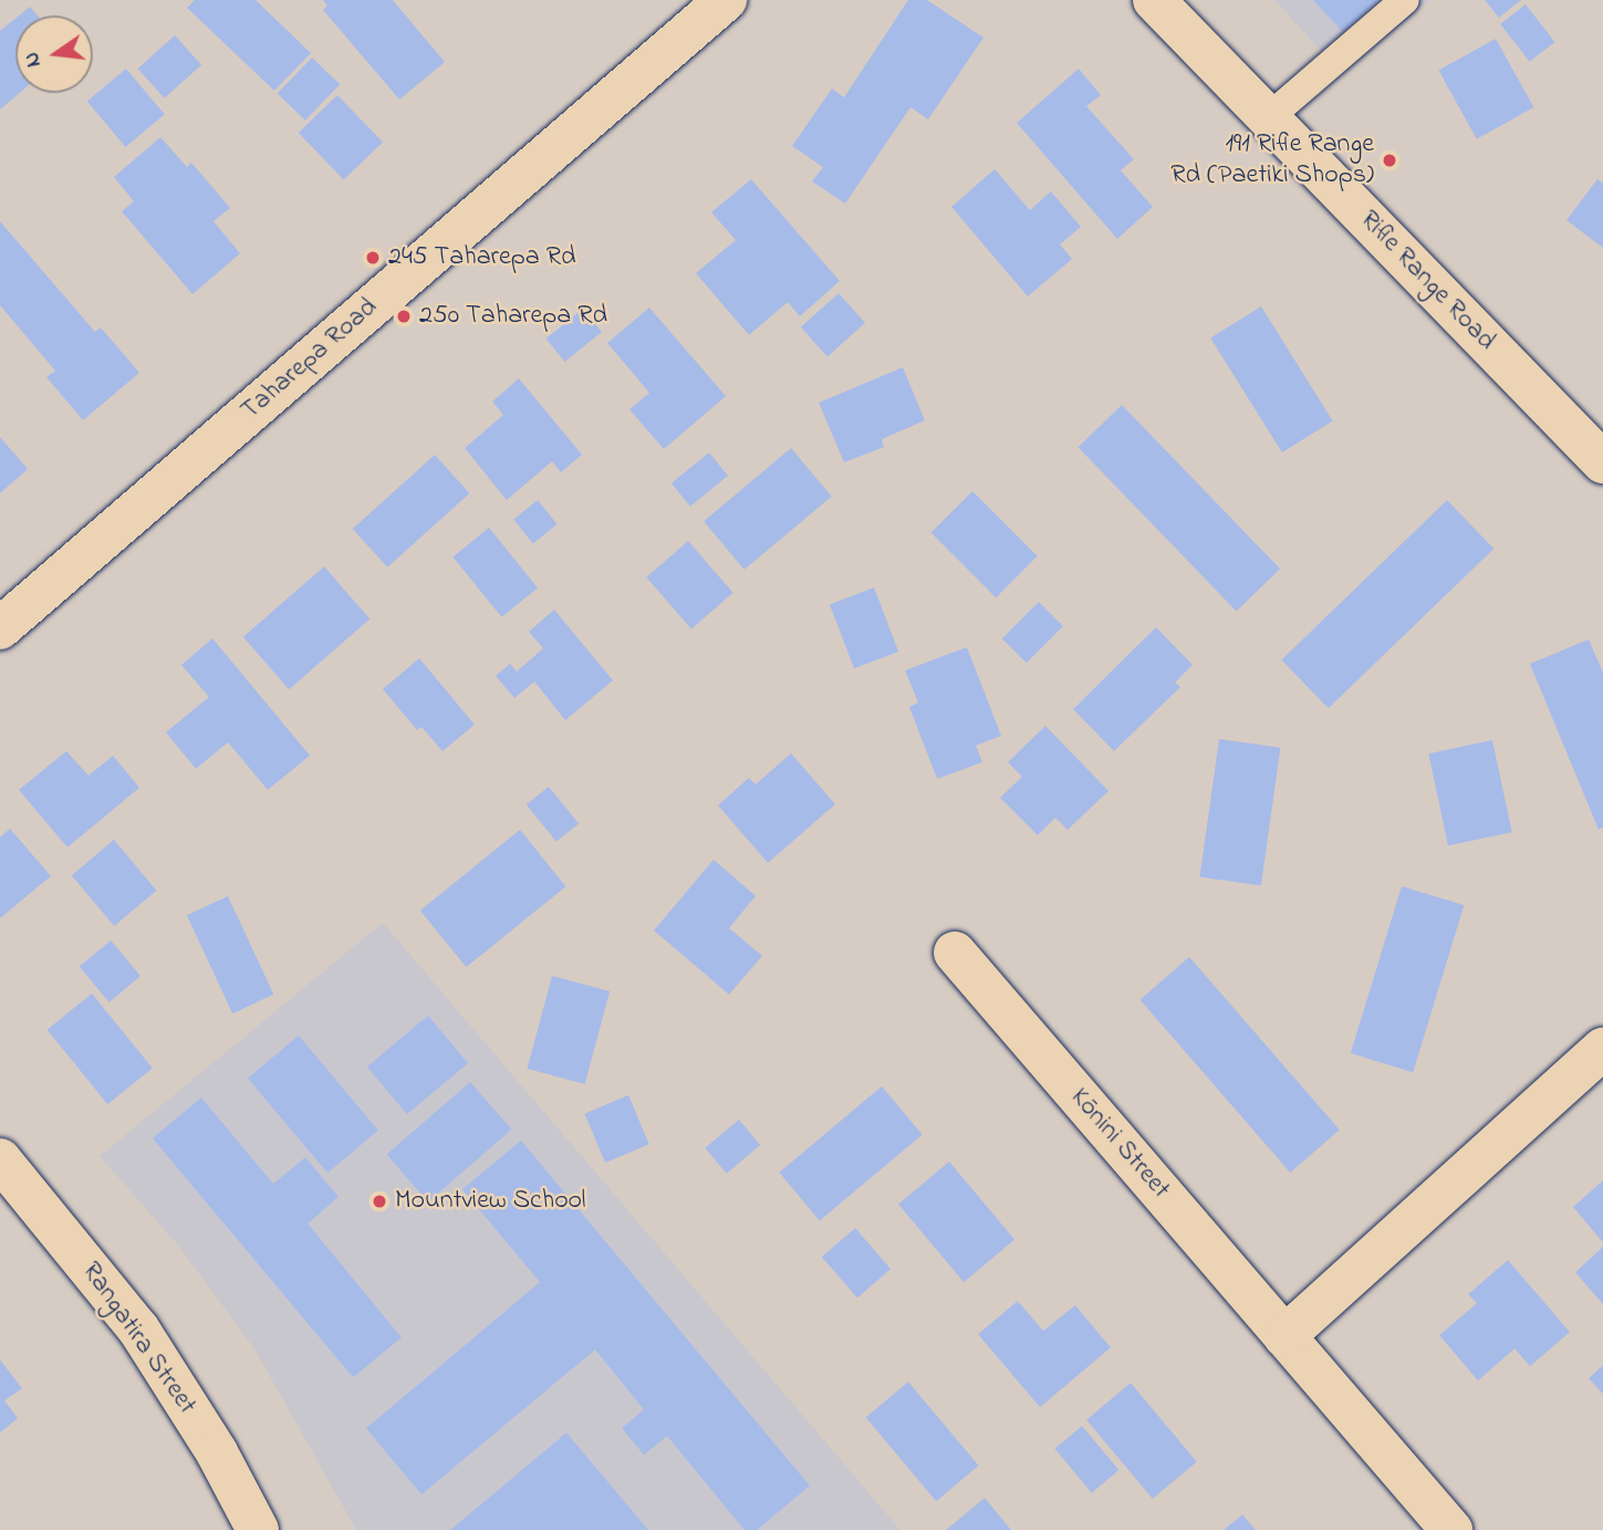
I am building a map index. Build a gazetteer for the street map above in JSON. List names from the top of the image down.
{
  "streets": {
    "street": [
      "Rifle Range Road",
      "Taharepa Road",
      "Kōnini Street",
      "Rangatira Street"
    ]
  },
  "places": [
    "191 Rifle Range Rd (Paetiki Shops)",
    "245 Taharepa Rd",
    "250 Taharepa Rd",
    "Mountview School"
  ],
  "north": "left"
}
